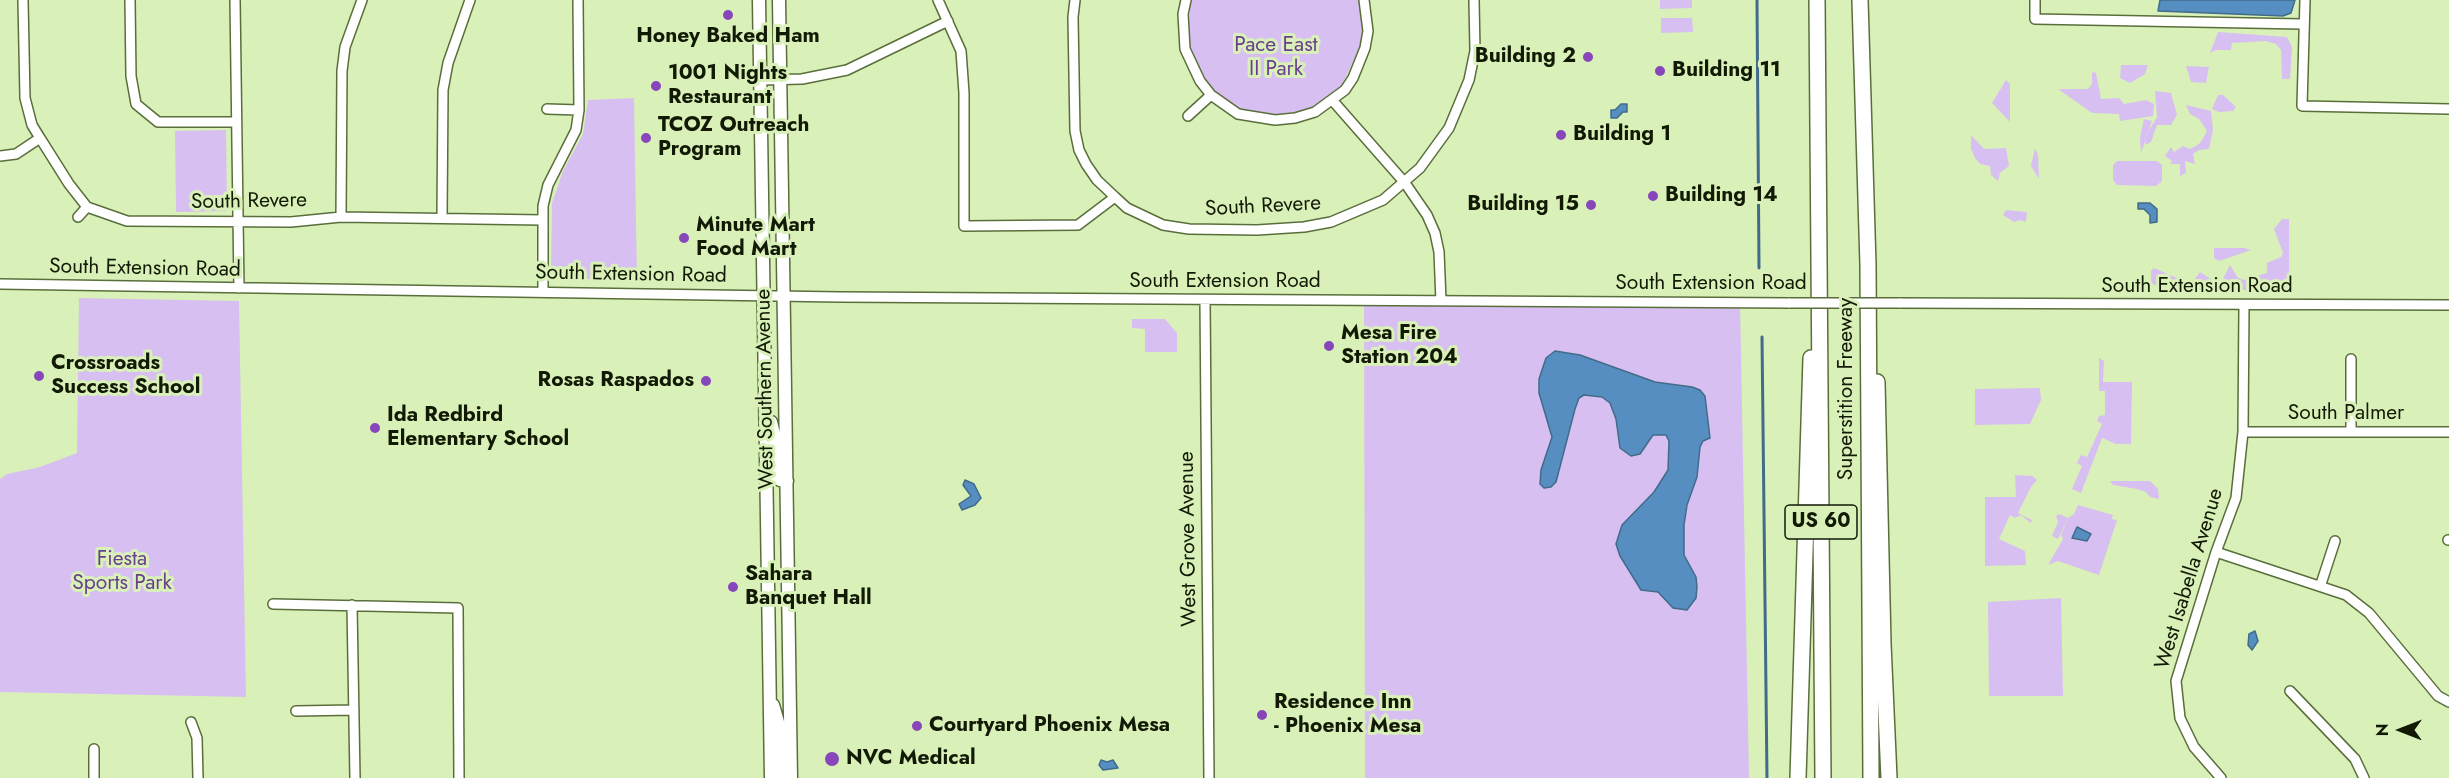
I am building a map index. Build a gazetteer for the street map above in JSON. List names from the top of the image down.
{
  "streets": {
    "highway": ["Superstition Freeway", "US 60"],
    "main road": ["West Southern Avenue"],
    "street": [
      "South Revere",
      "South Extension Road",
      "South Palmer",
      "West Grove Avenue",
      "West Isabella Avenue"
    ]
  },
  "crossings": [
    ["South Extension Road", "West Southern Avenue"],
    ["South Extension Road", "West Grove Avenue"],
    ["South Extension Road", "West Isabella Avenue"],
    ["South Palmer", "West Isabella Avenue"]
  ],
  "parks": ["Pace East II Park", "Fiesta Sports Park"],
  "places": [
    "Honey Baked Ham",
    "Building 2",
    "Building 11",
    "1001 Nights Restaurant",
    "Building 1",
    "TCOZ Outreach Program",
    "Building 14",
    "Building 15",
    "Minute Mart Food Mart",
    "Mesa Fire Station 204",
    "Crossroads Success School",
    "Rosas Raspados",
    "Ida Redbird Elementary School",
    "Sahara Banquet Hall",
    "Residence Inn - Phoenix Mesa",
    "Courtyard Phoenix Mesa",
    "NVC Medical"
  ],
  "north": "left"
}
